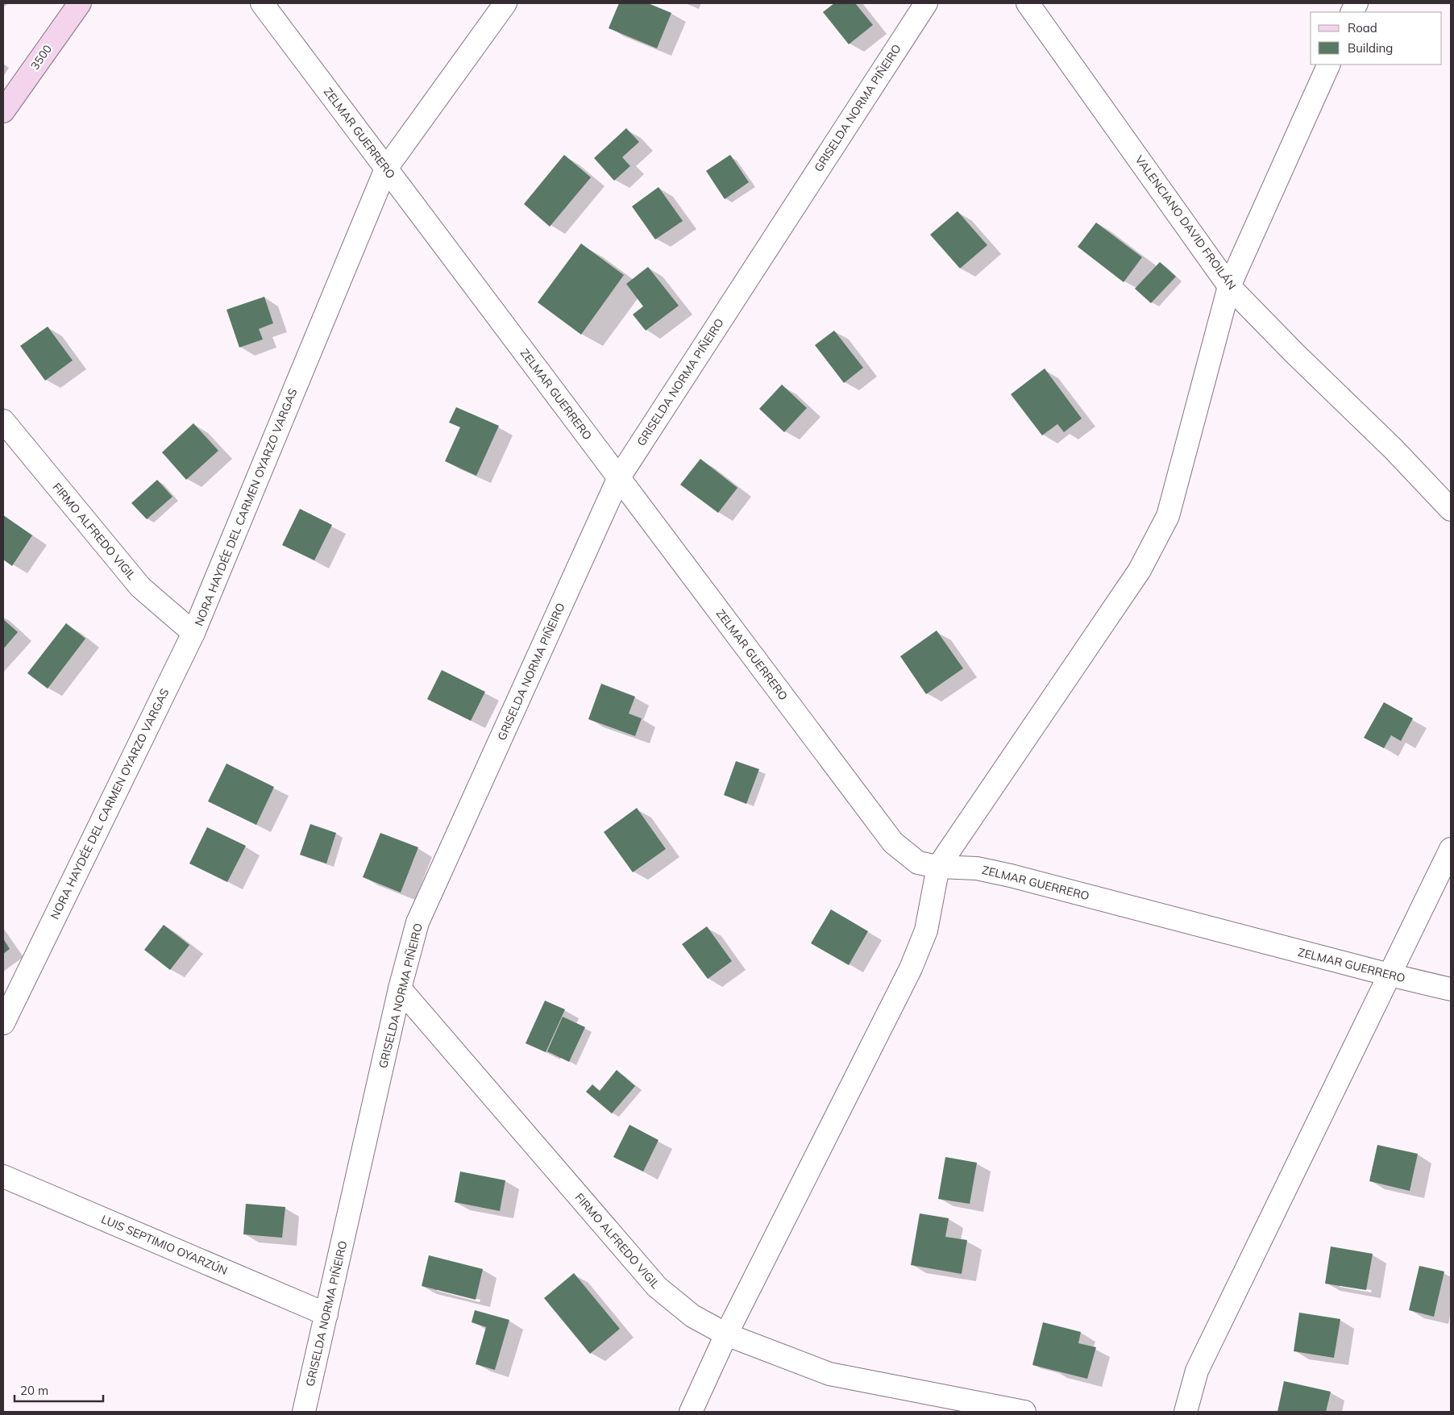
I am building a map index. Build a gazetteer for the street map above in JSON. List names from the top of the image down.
{
  "streets": {
    "street": [
      "3500",
      "GRISELDA NORMA PIÑEIRO",
      "ZELMAR GUERRERO",
      "VALENCIANO DAVID FROILÁN",
      "NORA HAYDÉE DEL CARMEN OYARZO VARGAS",
      "FIRMO ALFREDO VIGIL",
      "LUIS SEPTIMIO OYARZÚN"
    ]
  },
  "crossings": [
    ["GRISELDA NORMA PIÑEIRO", "ZELMAR GUERRERO"],
    ["GRISELDA NORMA PIÑEIRO", "FIRMO ALFREDO VIGIL"],
    ["GRISELDA NORMA PIÑEIRO", "LUIS SEPTIMIO OYARZÚN"],
    ["ZELMAR GUERRERO", "NORA HAYDÉE DEL CARMEN OYARZO VARGAS"],
    ["NORA HAYDÉE DEL CARMEN OYARZO VARGAS", "FIRMO ALFREDO VIGIL"]
  ],
  "legend": ["Road", "Building"],
  "scale_bar": "20 m"
}
